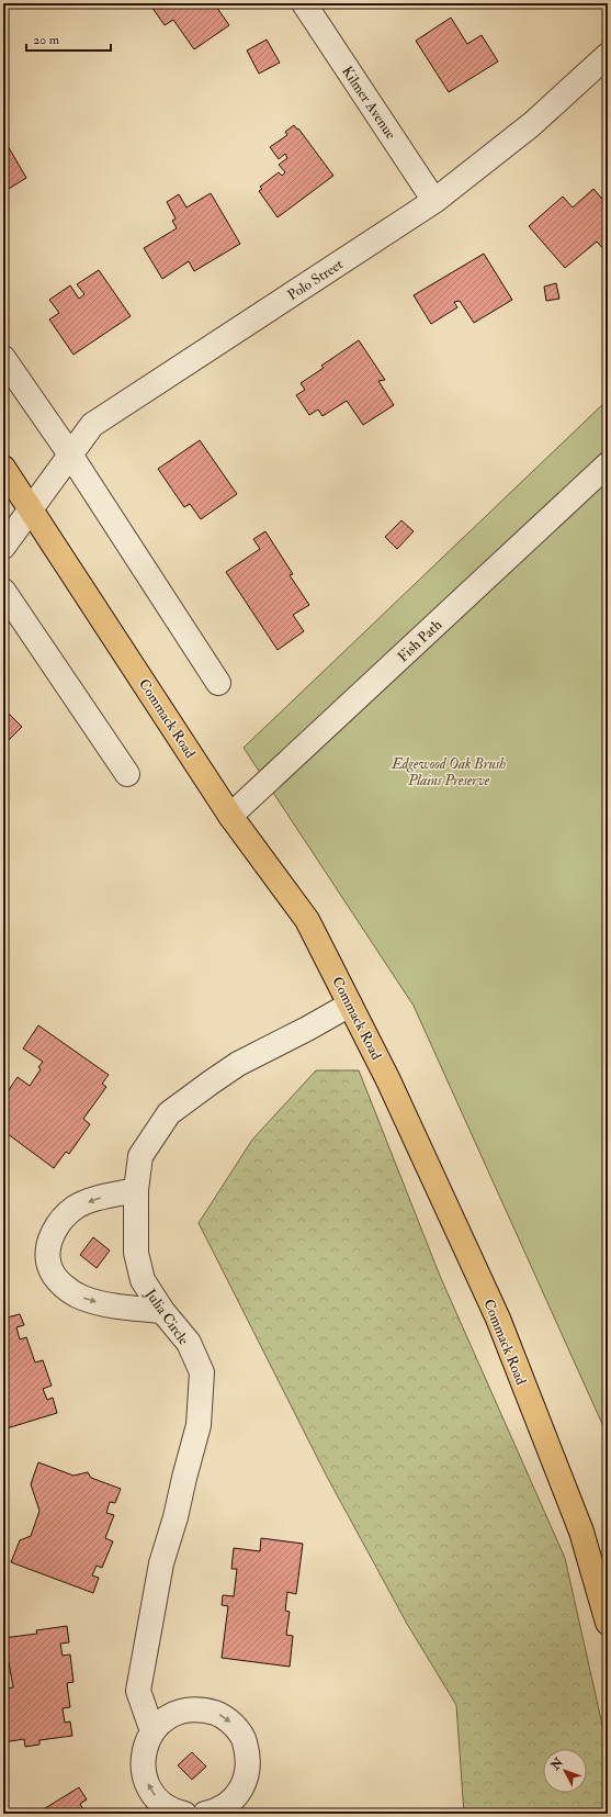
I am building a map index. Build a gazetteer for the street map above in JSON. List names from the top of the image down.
{
  "streets": {
    "main road": ["Commack Road"],
    "street": [
      "Kilmer Avenue",
      "Polo Street",
      "Fish Path",
      "Julia Circle"
    ]
  },
  "crossings": [
    ["Kilmer Avenue", "Polo Street"],
    ["Polo Street", "Commack Road"],
    ["Fish Path", "Commack Road"],
    ["Commack Road", "Julia Circle"]
  ],
  "parks": ["Edgewood Oak Brush Plains Preserve"],
  "scale_bar": "20 m",
  "north": "top left"
}
